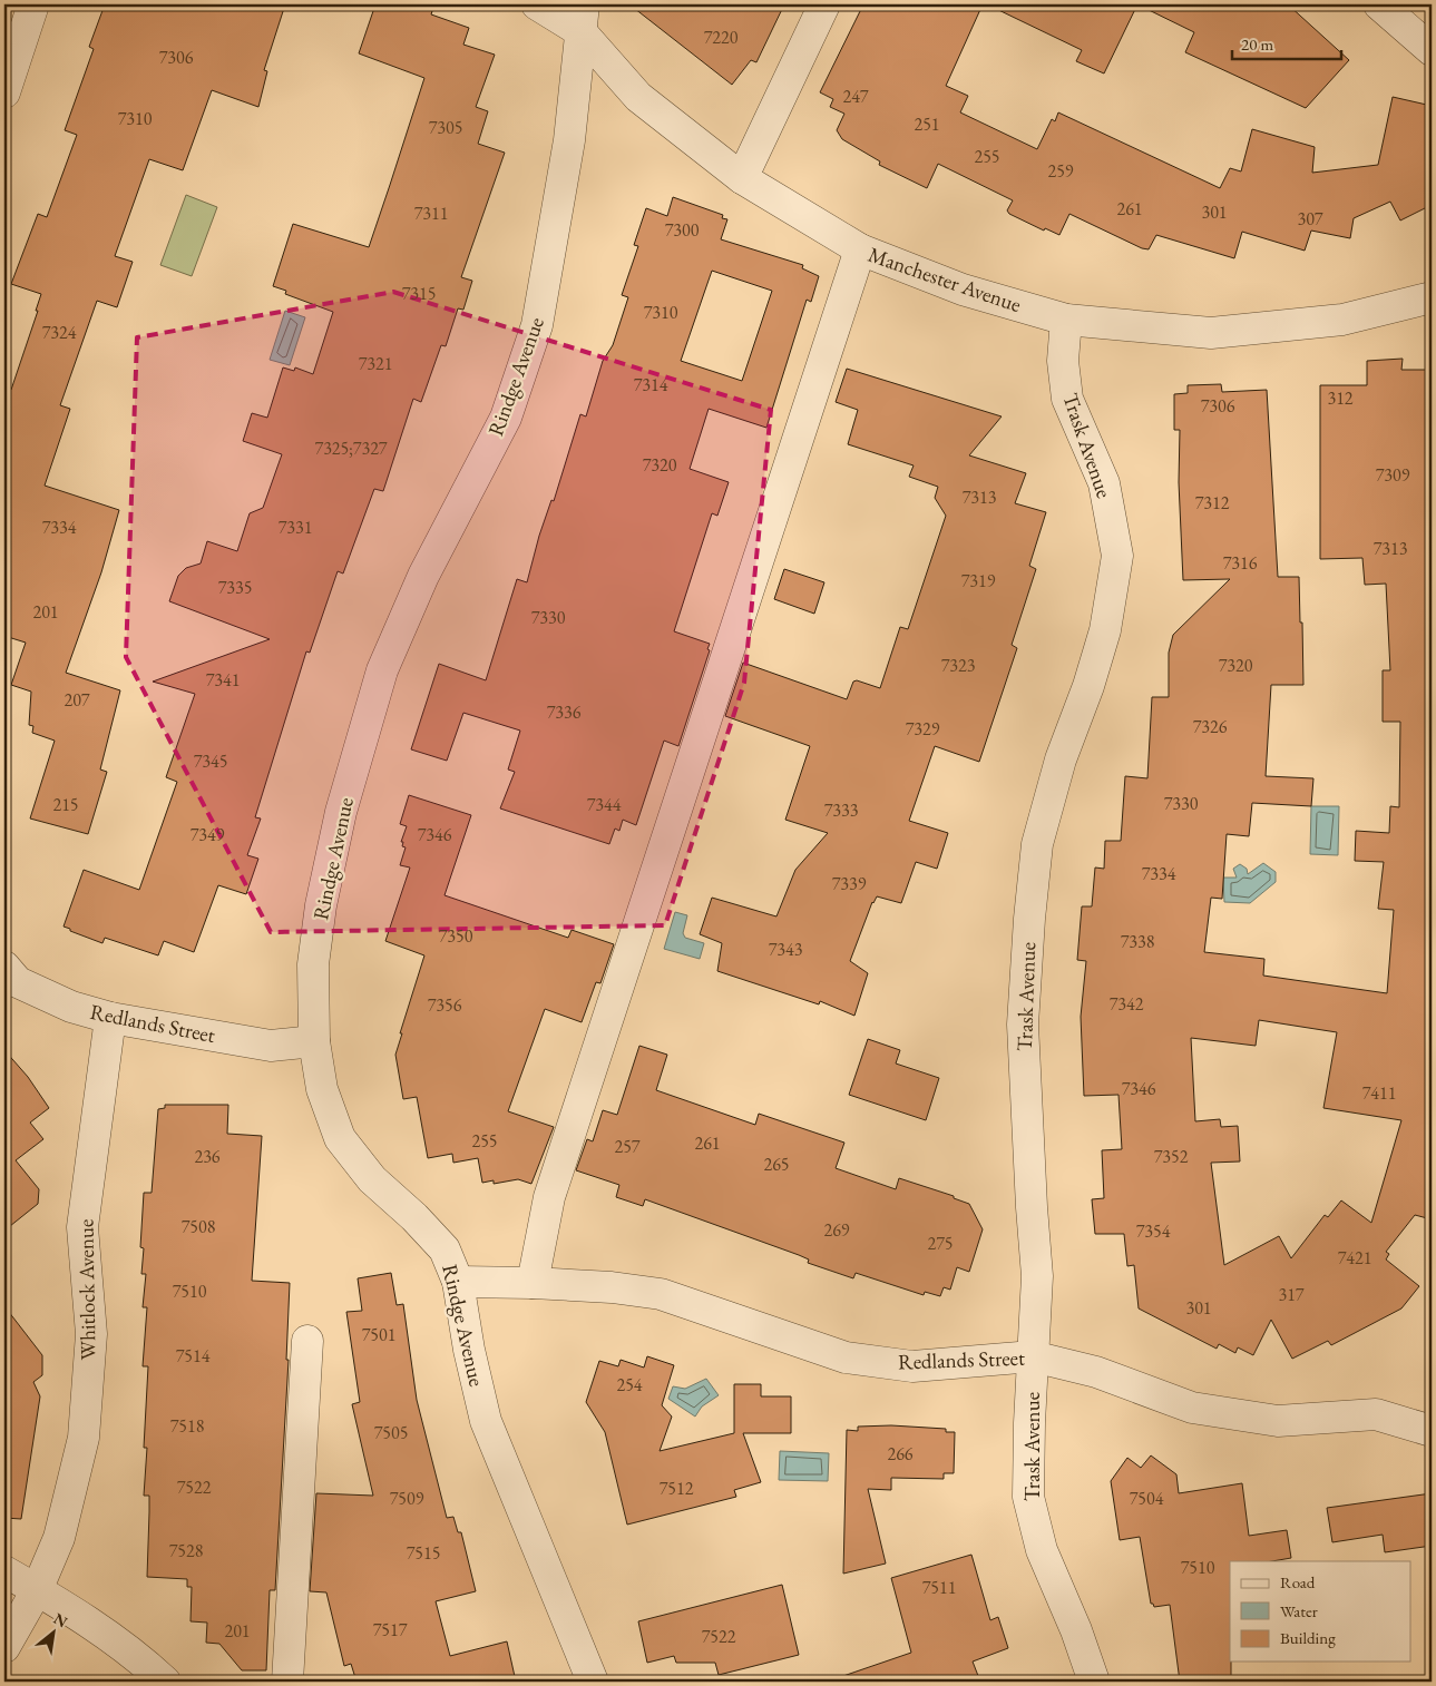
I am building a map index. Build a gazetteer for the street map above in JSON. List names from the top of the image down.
{
  "streets": {
    "street": [
      "Manchester Avenue",
      "Rindge Avenue",
      "Trask Avenue",
      "Redlands Street",
      "Whitlock Avenue"
    ]
  },
  "crossings": [
    ["Manchester Avenue", "Rindge Avenue"],
    ["Manchester Avenue", "Trask Avenue"],
    ["Rindge Avenue", "Redlands Street"],
    ["Trask Avenue", "Redlands Street"],
    ["Redlands Street", "Whitlock Avenue"]
  ],
  "house_numbers": [
    "7220",
    "7306",
    "247",
    "7310",
    "251",
    "7305",
    "255",
    "259",
    "261",
    "301",
    "7311",
    "307",
    "7300",
    "7315",
    "7310",
    "7324",
    "7321",
    "7314",
    "312",
    "7306",
    "7325;7327",
    "7320",
    "7309",
    "7313",
    "7312",
    "7334",
    "7331",
    "7313",
    "7316",
    "7319",
    "7335",
    "201",
    "7330",
    "7323",
    "7320",
    "7341",
    "207",
    "7336",
    "7326",
    "7329",
    "7345",
    "7330",
    "215",
    "7344",
    "7333",
    "7349",
    "7346",
    "7334",
    "7339",
    "7350",
    "7338",
    "7343",
    "7342",
    "7356",
    "7346",
    "7411",
    "255",
    "261",
    "257",
    "236",
    "7352",
    "265",
    "7508",
    "269",
    "7354",
    "275",
    "7421",
    "7510",
    "317",
    "301",
    "7501",
    "7514",
    "254",
    "7518",
    "7505",
    "266",
    "7522",
    "7512",
    "7509",
    "7504",
    "7528",
    "7515",
    "7510",
    "7511",
    "7517",
    "201",
    "7522"
  ],
  "legend": ["Road", "Water", "Building"],
  "scale_bar": "20 m",
  "north": "top right"
}
